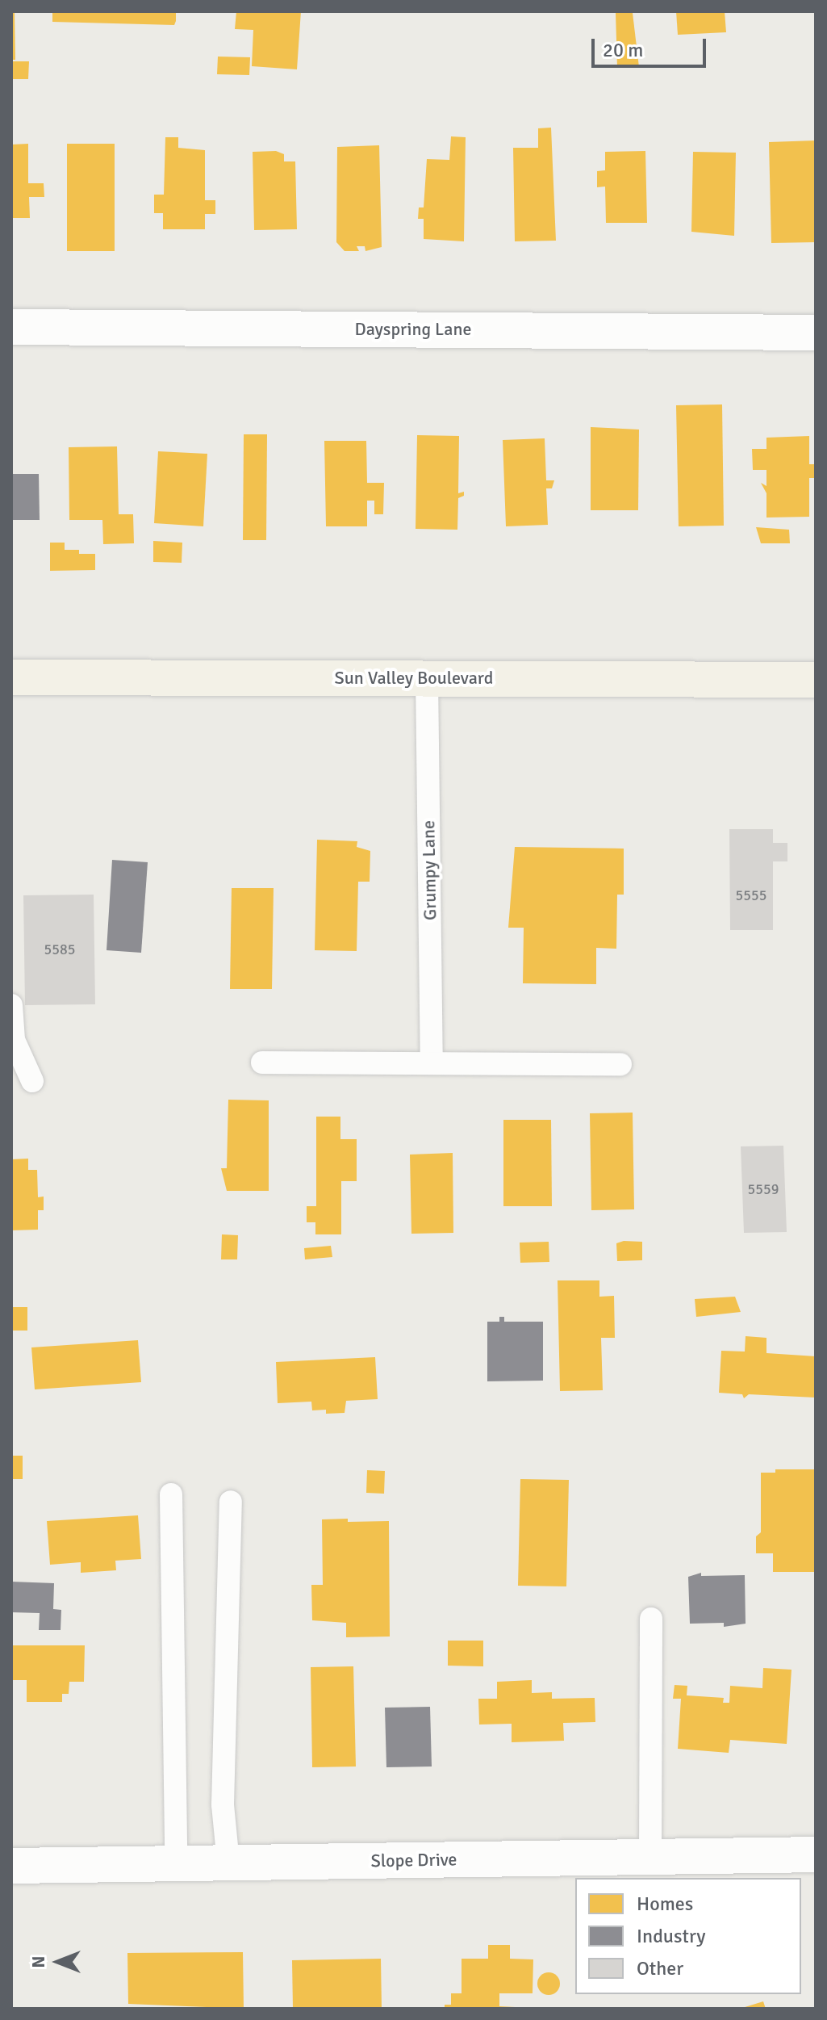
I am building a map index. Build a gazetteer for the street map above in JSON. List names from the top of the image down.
{
  "streets": {
    "main road": ["Sun Valley Boulevard"],
    "street": ["Dayspring Lane", "Slope Drive"],
    "lane": ["Grumpy Lane"]
  },
  "crossings": [
    ["Sun Valley Boulevard", "Grumpy Lane"]
  ],
  "house_numbers": ["5555", "5585", "5559"],
  "legend": ["Homes", "Industry", "Other"],
  "scale_bar": "20 m",
  "north": "left"
}
